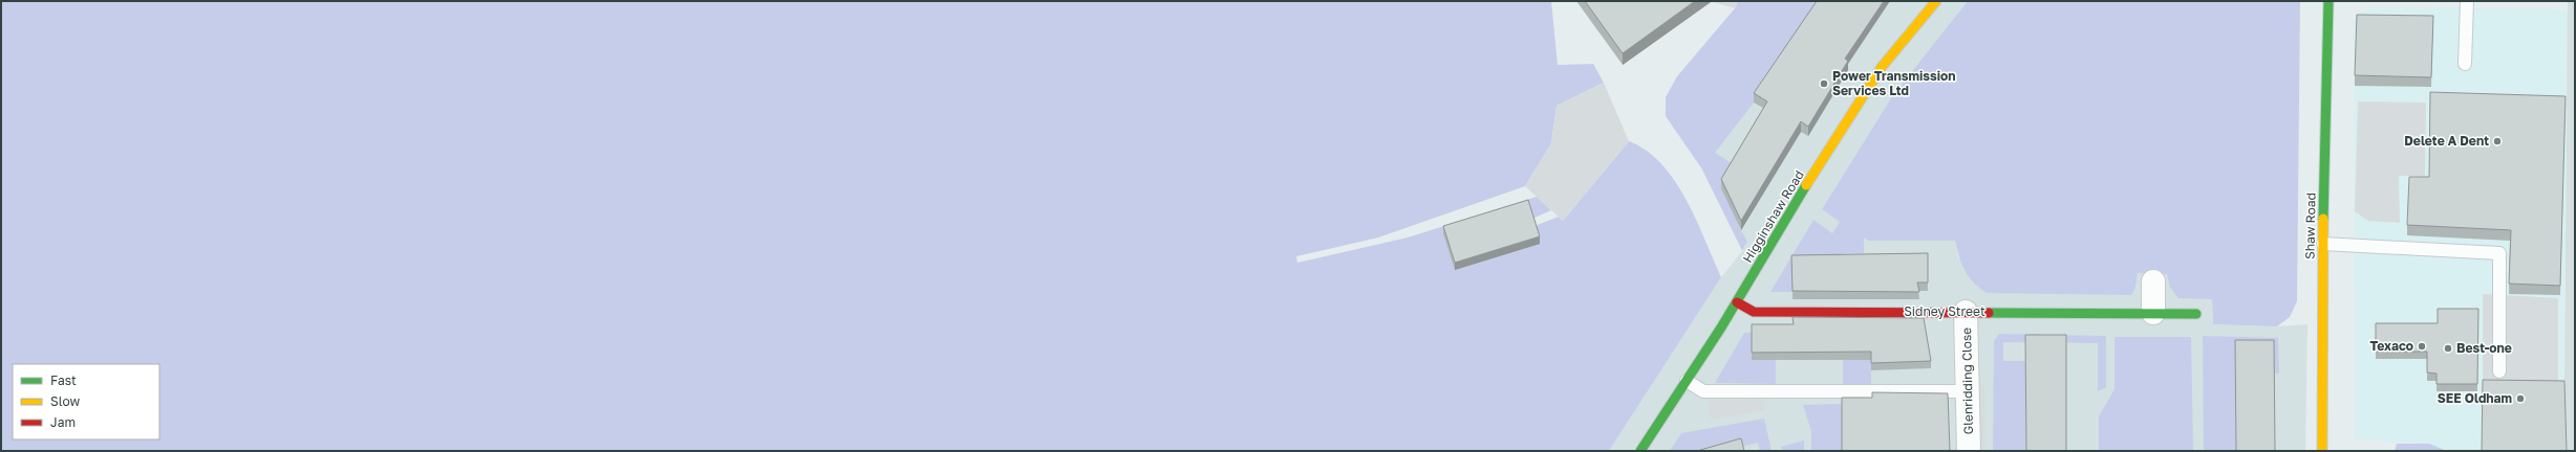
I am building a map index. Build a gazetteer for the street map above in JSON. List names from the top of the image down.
{
  "streets": {
    "street": [
      "Higginshaw Road",
      "Shaw Road",
      "Sidney Street",
      "Glenridding Close"
    ]
  },
  "crossings": [
    ["Higginshaw Road", "Sidney Street"],
    ["Sidney Street", "Glenridding Close"]
  ],
  "places": [
    "Power Transmission Services Ltd",
    "Delete A Dent",
    "Texaco",
    "Best-one",
    "SEE Oldham"
  ],
  "legend": ["Fast", "Slow", "Jam"]
}
